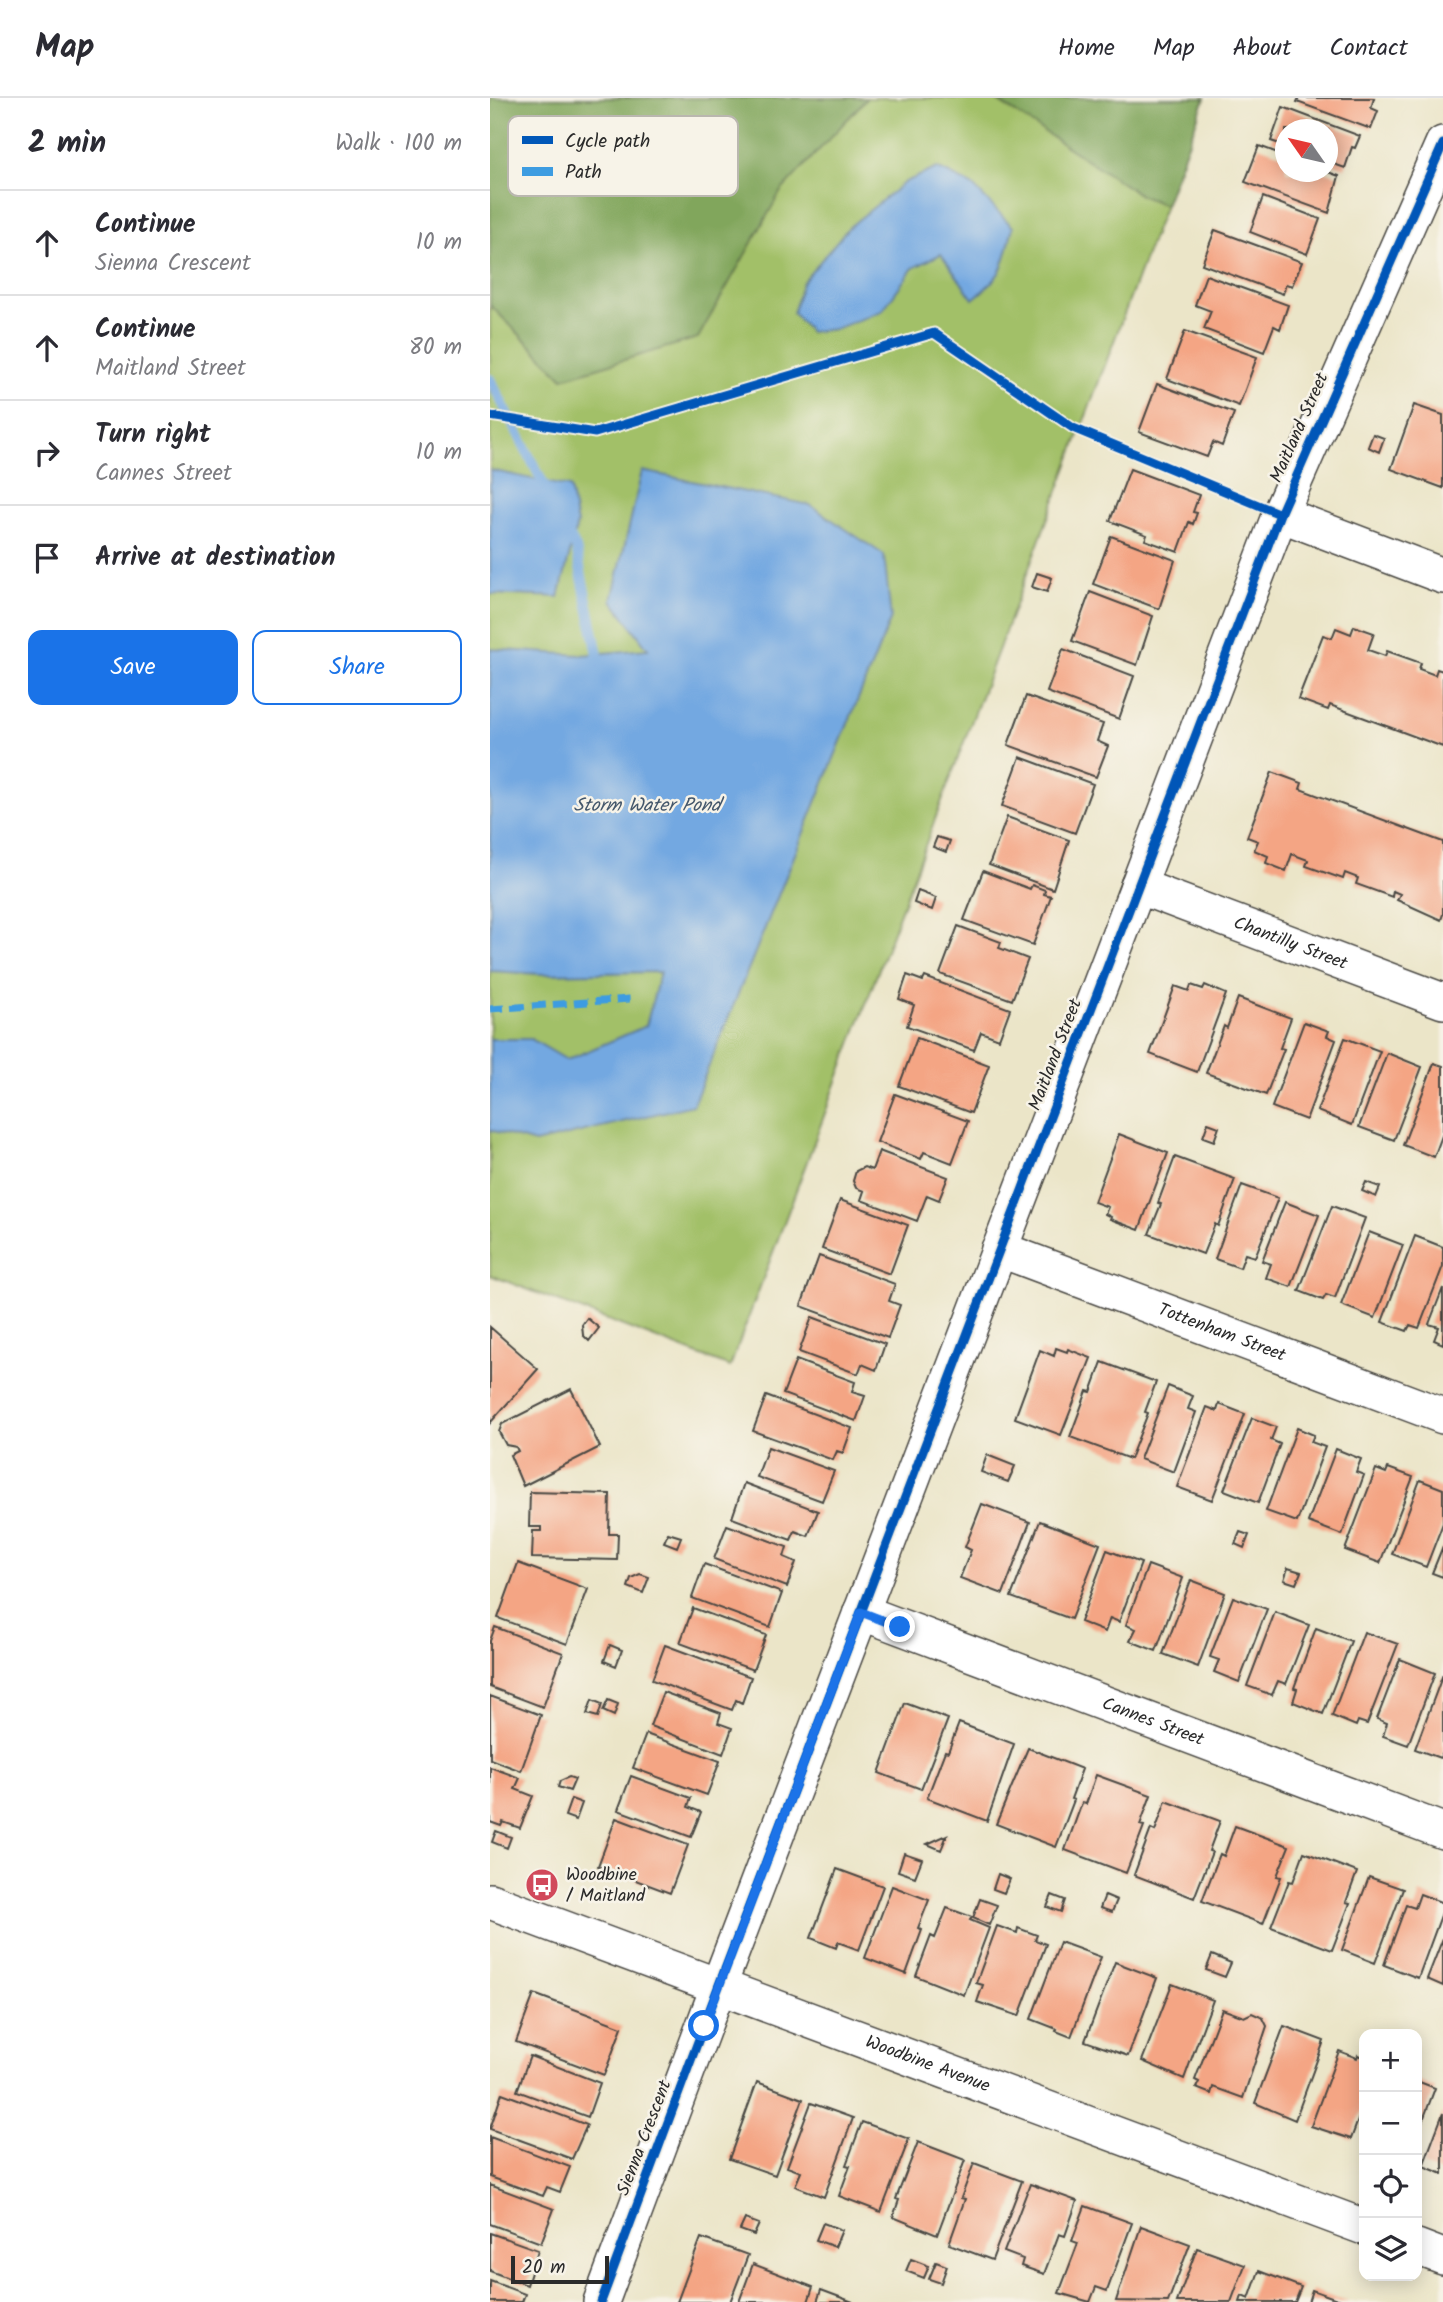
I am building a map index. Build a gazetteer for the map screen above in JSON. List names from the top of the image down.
{
  "streets": {
    "street": [
      "Maitland Street",
      "Chantilly Street",
      "Tottenham Street",
      "Cannes Street",
      "Woodbine Avenue",
      "Sienna Crescent"
    ]
  },
  "crossings": [
    ["Maitland Street", "Chantilly Street"],
    ["Maitland Street", "Tottenham Street"],
    ["Maitland Street", "Cannes Street"],
    ["Maitland Street", "Woodbine Avenue"],
    ["Maitland Street", "Sienna Crescent"],
    ["Woodbine Avenue", "Sienna Crescent"]
  ],
  "water": ["Storm Water Pond"],
  "places": {
    "bus stop": ["Woodbine / Maitland"]
  },
  "legend": ["Cycle path", "Path"],
  "scale_bar": "20 m",
  "north": "top left",
  "page": {
    "header": "Map",
    "nav": [
      "Home",
      "Map",
      "About",
      "Contact"
    ],
    "heading": ["2 min", "Walk · 100 m"],
    "list": [
      ["Continue", "Sienna Crescent", "10 m"],
      ["Continue", "Maitland Street", "80 m"],
      ["Turn right", "Cannes Street", "10 m"],
      "Arrive at destination"
    ],
    "buttons": ["Save", "Share"],
    "map_buttons": ["+", "−"],
    "scale": "20 m"
  }
}
